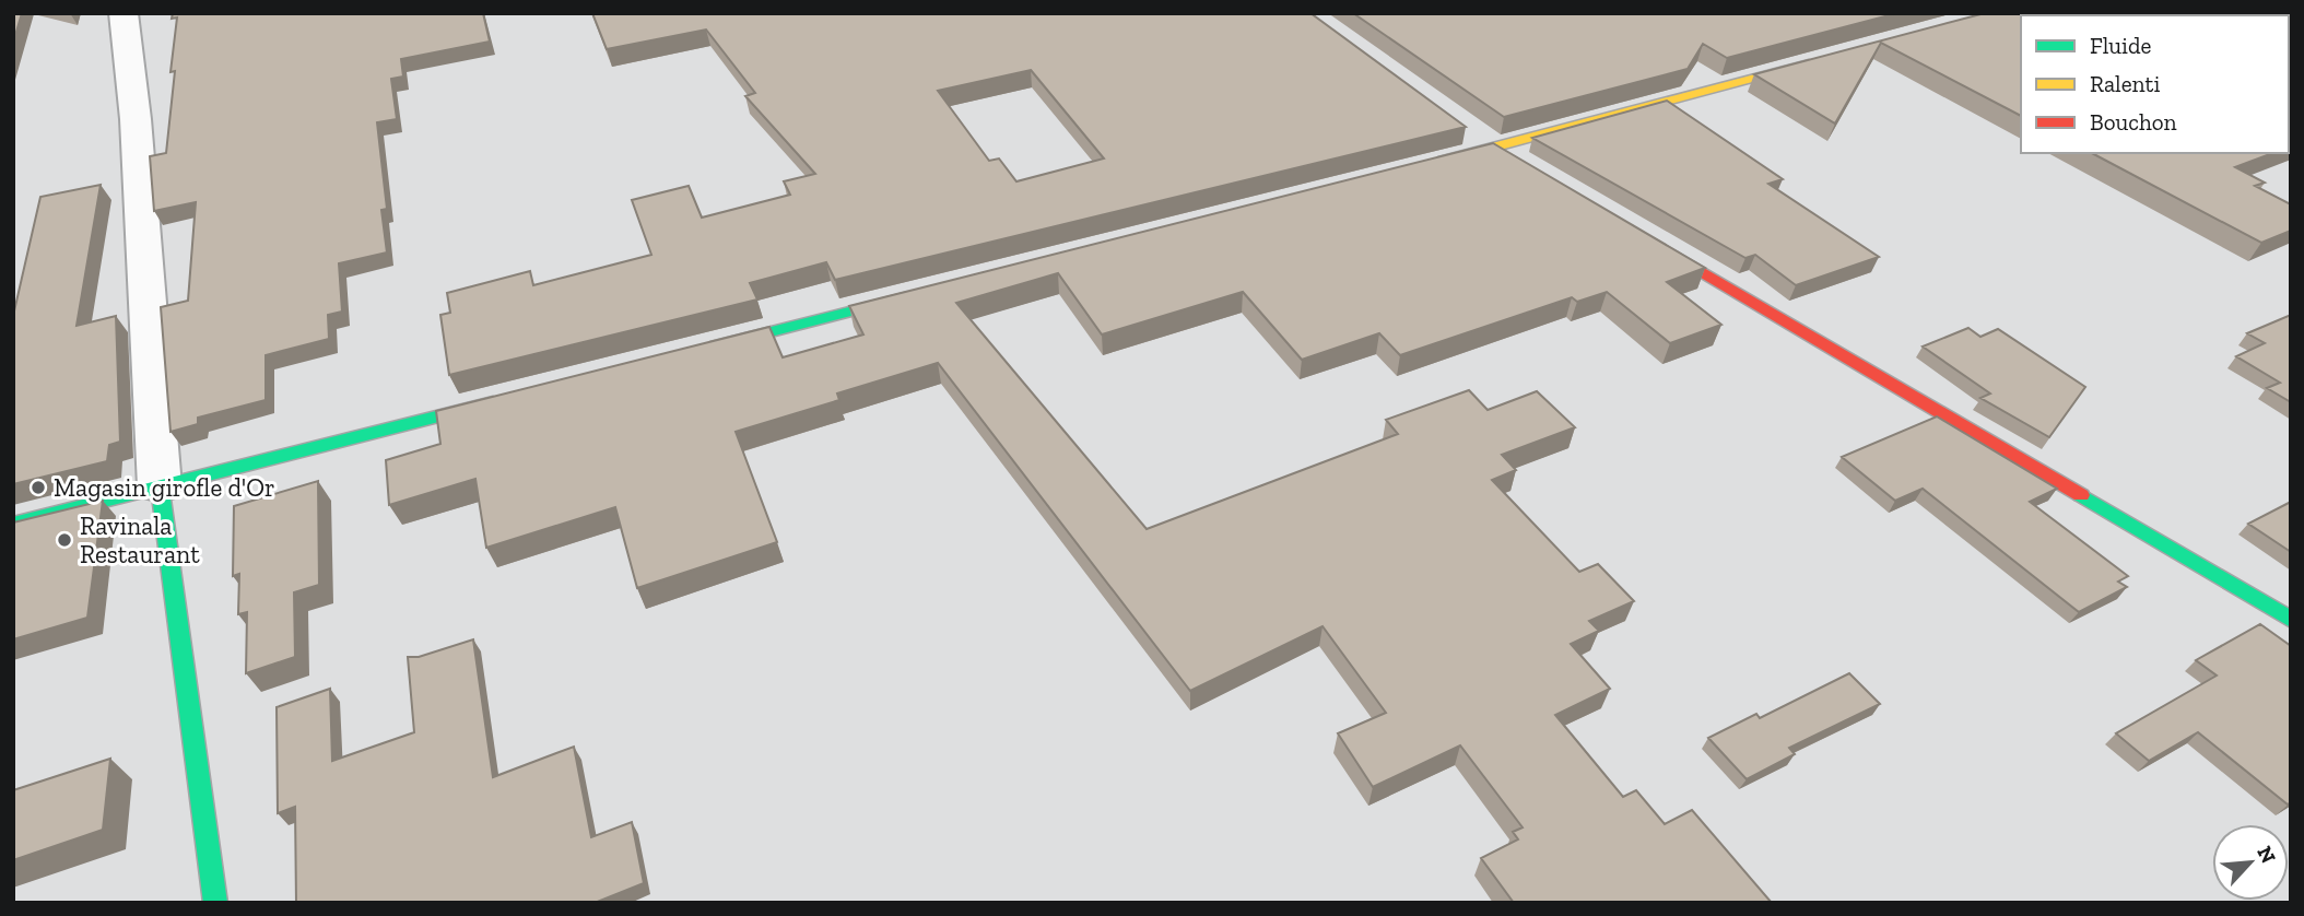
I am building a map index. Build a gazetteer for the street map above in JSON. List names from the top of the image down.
{
  "places": ["Magasin girofle d'Or", "Ravinala Restaurant"],
  "legend": ["Fluide", "Ralenti", "Bouchon"],
  "north": "top right"
}
